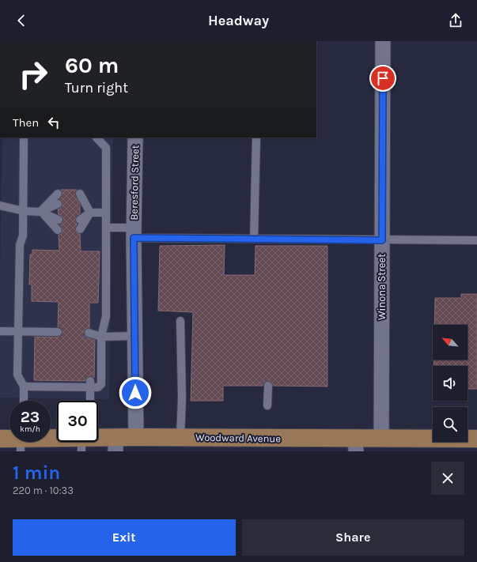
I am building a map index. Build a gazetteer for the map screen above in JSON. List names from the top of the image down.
{
  "streets": {
    "main road": ["Woodward Avenue"],
    "street": ["Beresford Street", "Winona Street"]
  },
  "crossings": [
    ["Beresford Street", "Woodward Avenue"],
    ["Winona Street", "Woodward Avenue"]
  ],
  "north": "top left",
  "page": {
    "header": "Headway",
    "turn": ["60 m", "Turn right"],
    "then": "Then",
    "speed": "23 km/h",
    "limit": "30",
    "heading": ["1 min", "220 m · 10:33"],
    "buttons": ["Exit", "Share"]
  }
}
